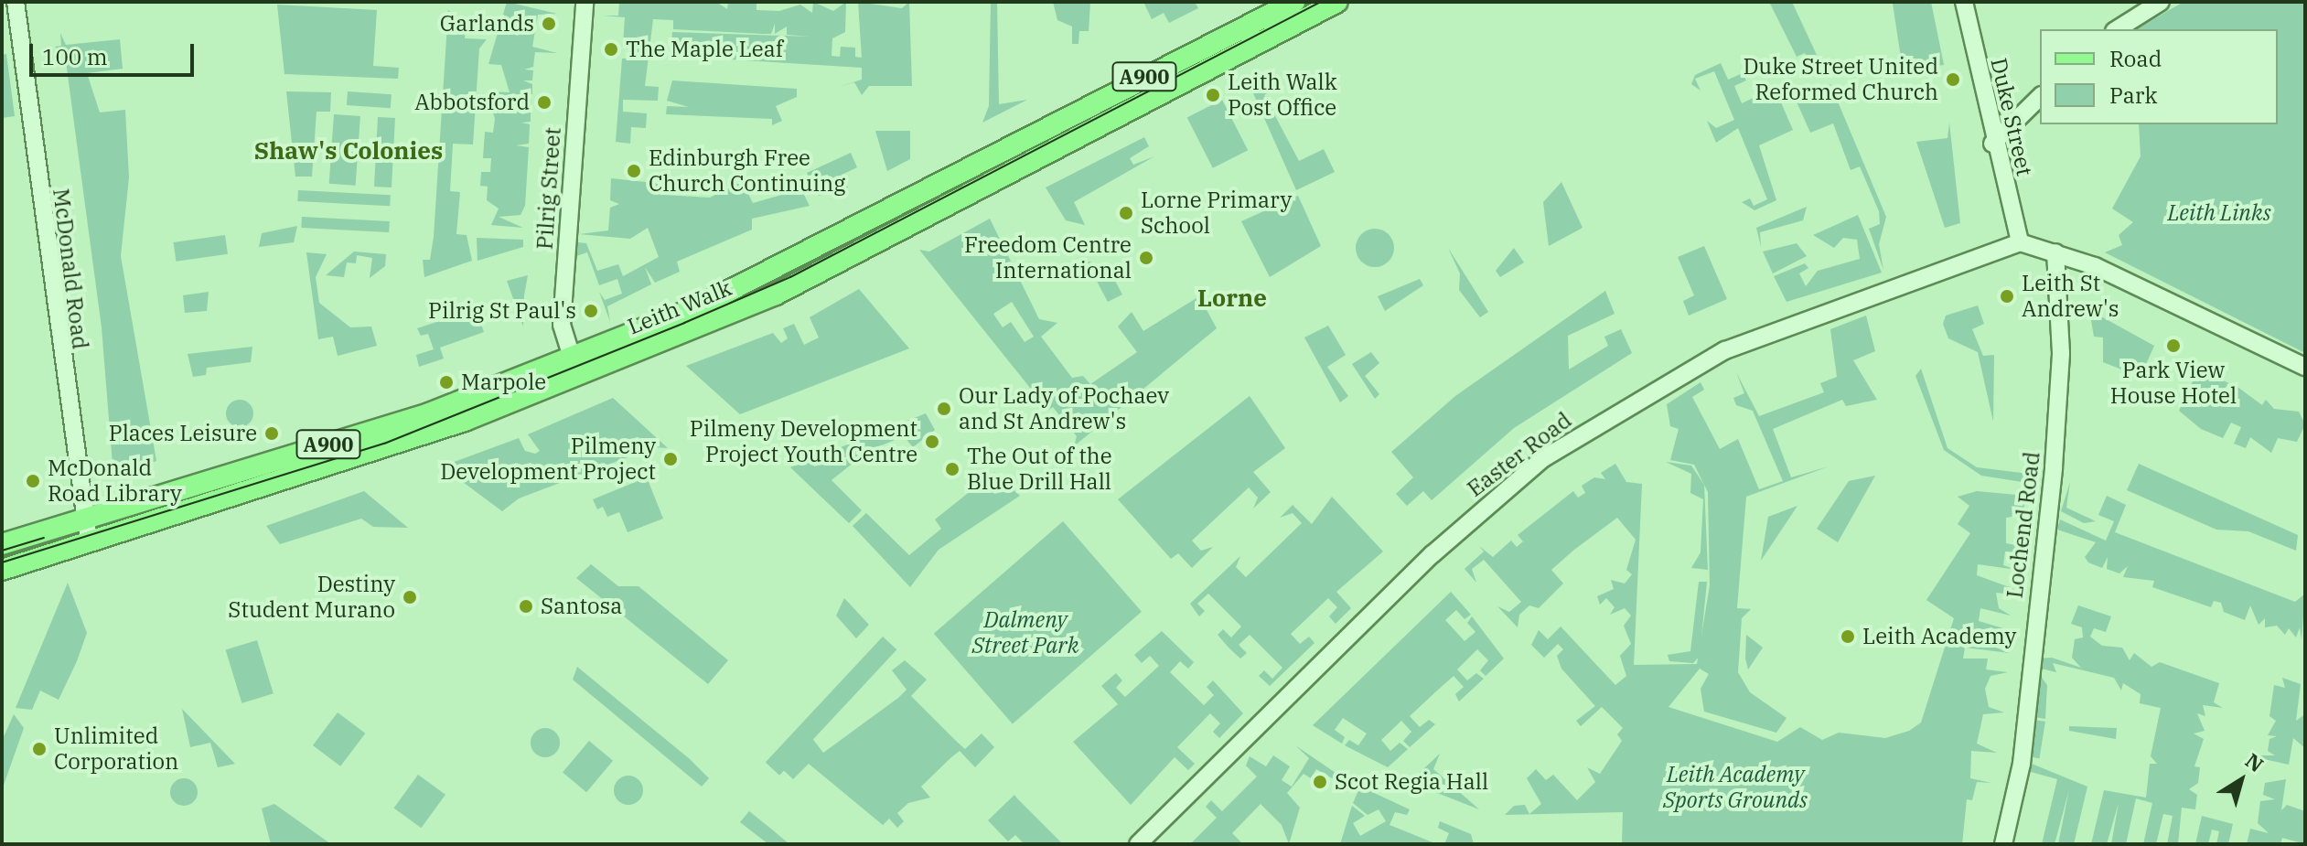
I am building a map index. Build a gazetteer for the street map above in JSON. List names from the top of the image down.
{
  "streets": {
    "main road": ["A900", "Leith Walk"],
    "street": [
      "Duke Street",
      "Pilrig Street",
      "McDonald Road",
      "Easter Road",
      "Lochend Road"
    ]
  },
  "crossings": [
    ["Duke Street", "Easter Road"],
    ["Pilrig Street", "Leith Walk"],
    ["McDonald Road", "Leith Walk"]
  ],
  "districts": ["Shaw's Colonies", "Lorne"],
  "parks": ["Leith Links", "Dalmeny Street Park", "Leith Academy Sports Grounds"],
  "places": [
    "Garlands",
    "The Maple Leaf",
    "Duke Street United Reformed Church",
    "Leith Walk Post Office",
    "Abbotsford",
    "Edinburgh Free Church Continuing",
    "Lorne Primary School",
    "Freedom Centre International",
    "Leith St Andrew's",
    "Pilrig St Paul's",
    "Park View House Hotel",
    "Marpole",
    "Our Lady of Pochaev and St Andrew's",
    "Places Leisure",
    "Pilmeny Development Project Youth Centre",
    "Pilmeny Development Project",
    "The Out of the Blue Drill Hall",
    "McDonald Road Library",
    "Destiny Student Murano",
    "Santosa",
    "Leith Academy",
    "Unlimited Corporation",
    "Scot Regia Hall"
  ],
  "legend": ["Road", "Park"],
  "scale_bar": "100 m",
  "north": "top right"
}
